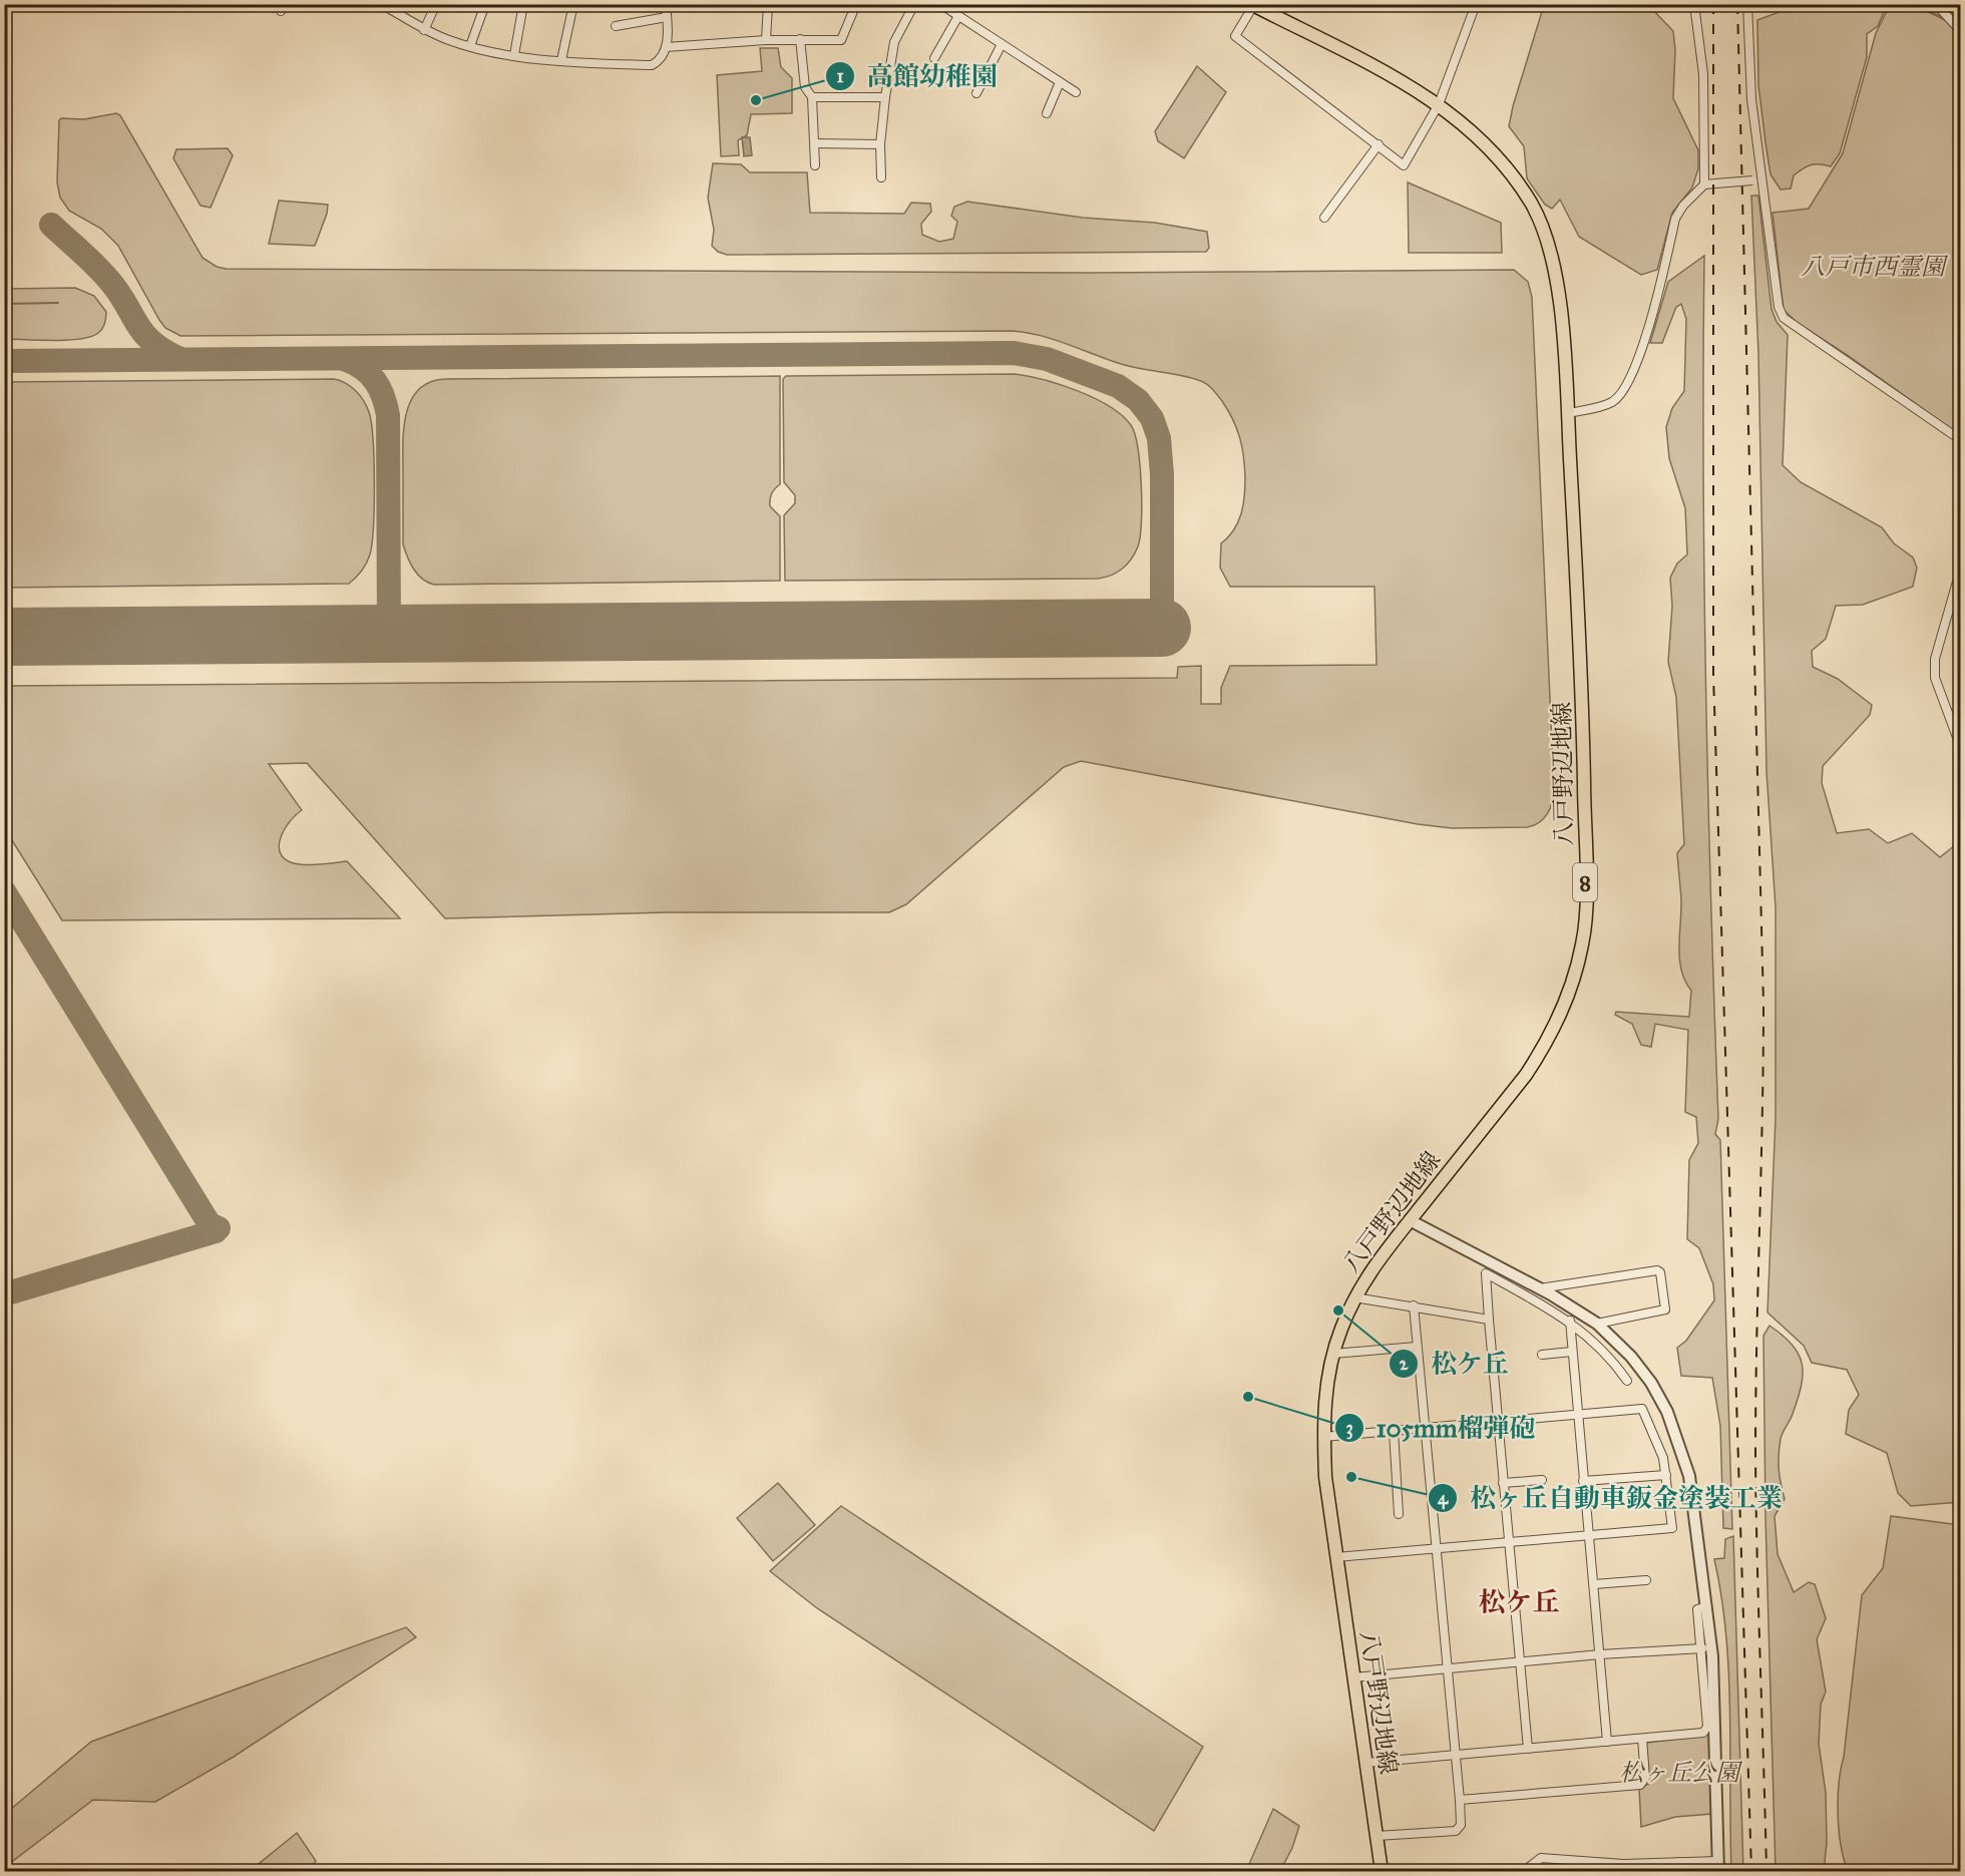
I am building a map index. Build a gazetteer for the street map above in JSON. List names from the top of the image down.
{
  "streets": {
    "main road": ["八戸野辺地線", "8"]
  },
  "districts": ["松ケ丘"],
  "parks": ["八戸市西霊園", "松ヶ丘公園"],
  "places": [
    "高館幼稚園",
    "松ケ丘",
    "105mm榴弾砲",
    "松ヶ丘自動車鈑金塗装工業"
  ]
}
